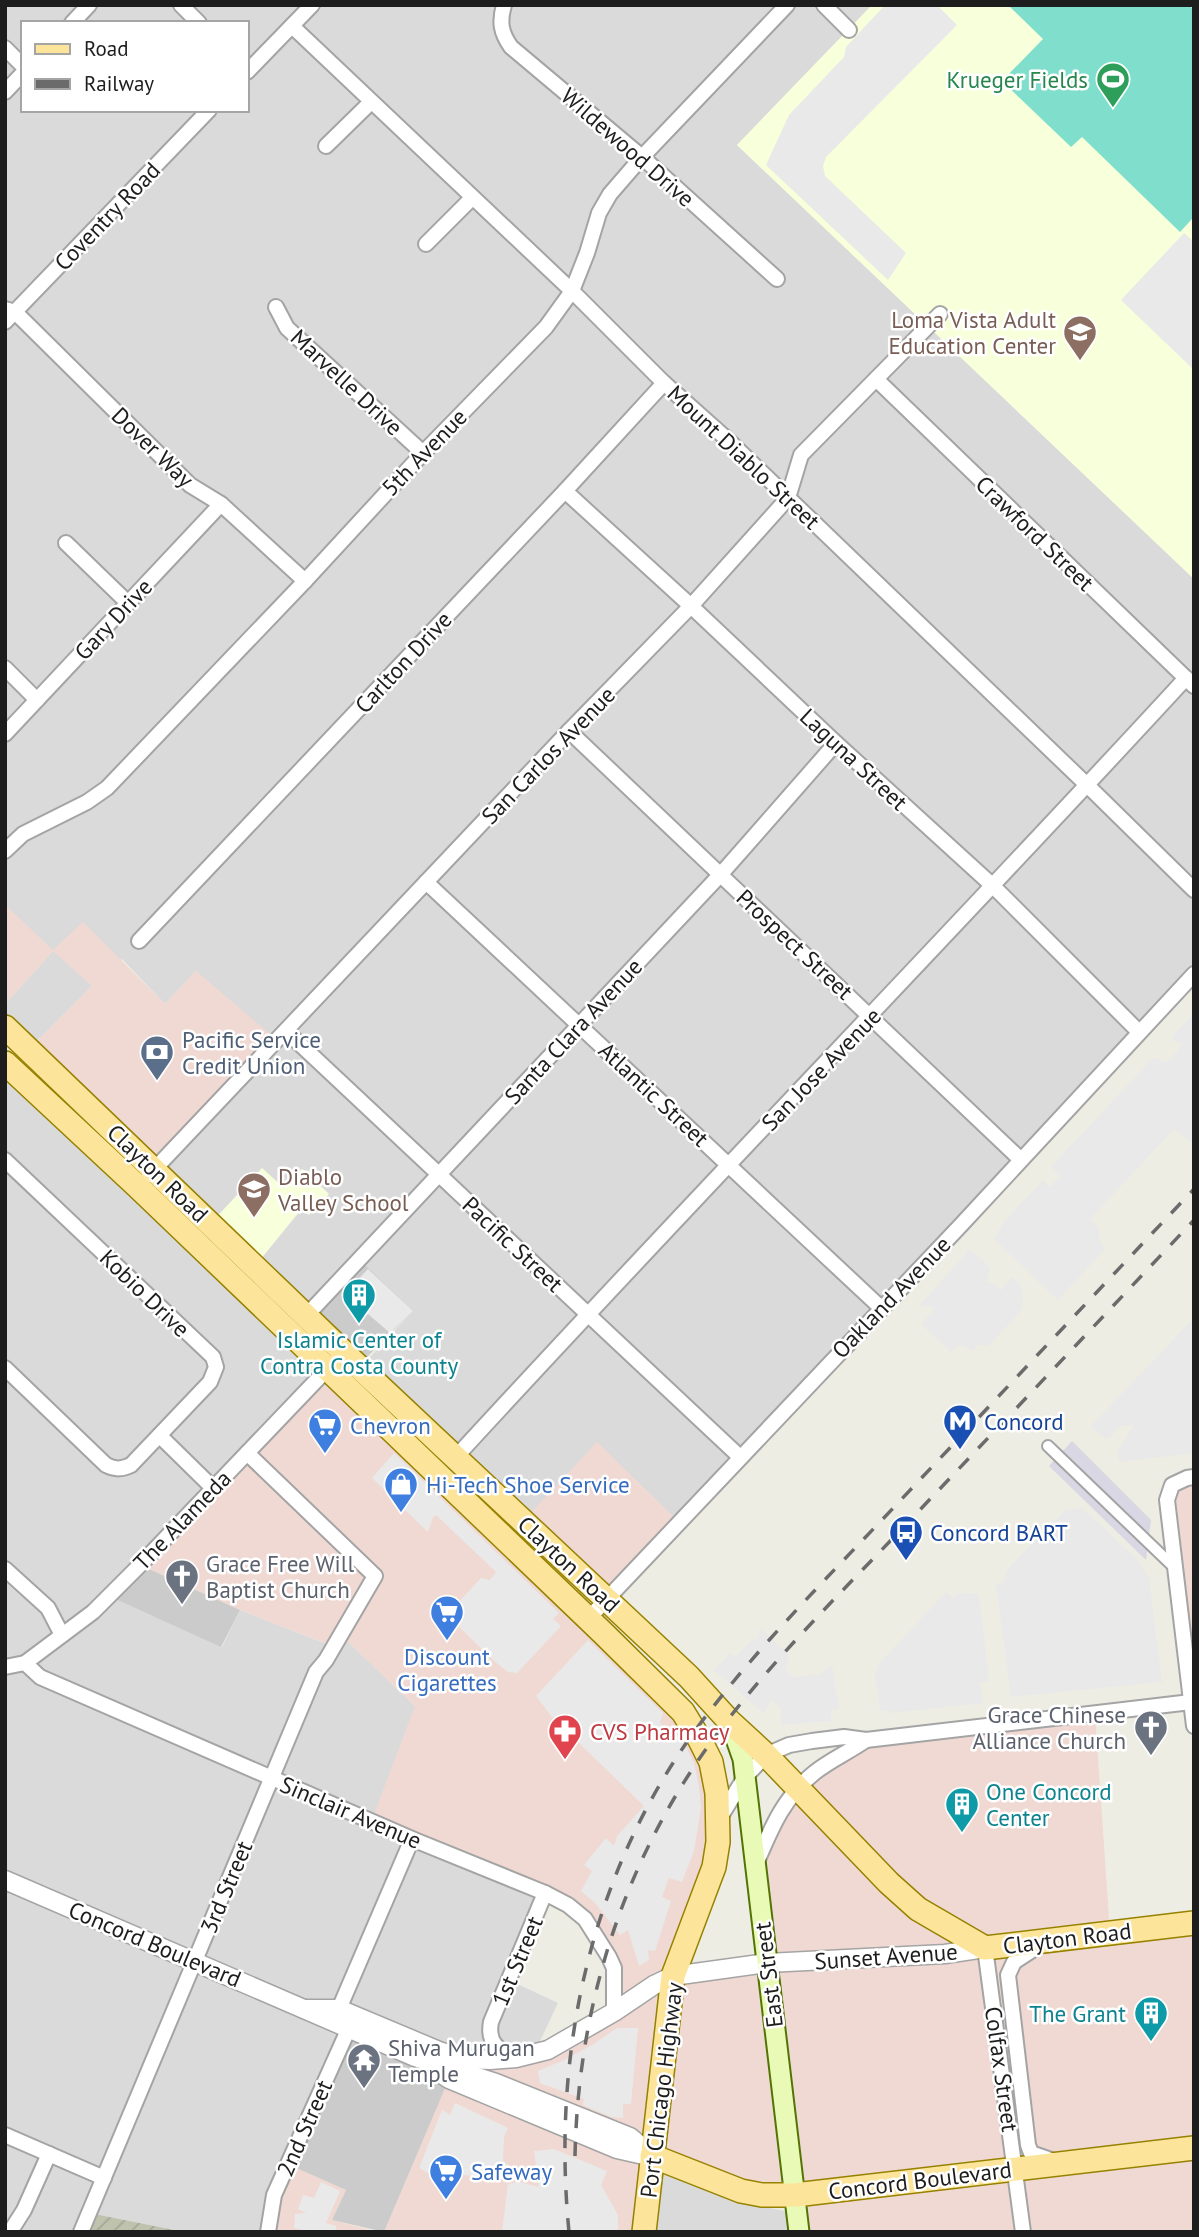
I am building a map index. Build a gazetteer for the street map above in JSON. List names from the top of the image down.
{
  "streets": {
    "main road": [
      "Clayton Road",
      "Concord Boulevard",
      "East Street",
      "Port Chicago Highway"
    ],
    "street": [
      "Wildewood Drive",
      "Coventry Road",
      "Marvelle Drive",
      "Dover Way",
      "5th Avenue",
      "Mount Diablo Street",
      "Crawford Street",
      "Gary Drive",
      "Carlton Drive",
      "San Carlos Avenue",
      "Laguna Street",
      "Prospect Street",
      "Santa Clara Avenue",
      "San Jose Avenue",
      "Atlantic Street",
      "Pacific Street",
      "Kobio Drive",
      "Oakland Avenue",
      "The Alameda",
      "Sinclair Avenue",
      "3rd Street",
      "Sunset Avenue",
      "1st Street",
      "Colfax Street",
      "2nd Street"
    ]
  },
  "crossings": [
    ["Wildewood Drive", "5th Avenue"],
    ["Coventry Road", "Dover Way"],
    ["Marvelle Drive", "5th Avenue"],
    ["Dover Way", "5th Avenue"],
    ["Dover Way", "Gary Drive"],
    ["5th Avenue", "Mount Diablo Street"],
    ["Mount Diablo Street", "Carlton Drive"],
    ["Mount Diablo Street", "San Carlos Avenue"],
    ["Mount Diablo Street", "San Jose Avenue"],
    ["Crawford Street", "San Carlos Avenue"],
    ["Crawford Street", "San Jose Avenue"],
    ["Carlton Drive", "Laguna Street"],
    ["San Carlos Avenue", "Laguna Street"],
    ["San Carlos Avenue", "Prospect Street"],
    ["San Carlos Avenue", "Atlantic Street"],
    ["San Carlos Avenue", "Clayton Road"],
    ["San Carlos Avenue", "Pacific Street"],
    ["Laguna Street", "Santa Clara Avenue"],
    ["Laguna Street", "San Jose Avenue"],
    ["Laguna Street", "Oakland Avenue"],
    ["Prospect Street", "Santa Clara Avenue"],
    ["Prospect Street", "San Jose Avenue"],
    ["Prospect Street", "Oakland Avenue"],
    ["Santa Clara Avenue", "Atlantic Street"],
    ["Santa Clara Avenue", "Clayton Road"],
    ["Santa Clara Avenue", "Pacific Street"],
    ["San Jose Avenue", "Atlantic Street"],
    ["San Jose Avenue", "Clayton Road"],
    ["San Jose Avenue", "Pacific Street"],
    ["Atlantic Street", "Oakland Avenue"],
    ["Clayton Road", "Oakland Avenue"],
    ["Clayton Road", "The Alameda"],
    ["Clayton Road", "Sunset Avenue"],
    ["Clayton Road", "East Street"],
    ["Clayton Road", "Colfax Street"],
    ["Clayton Road", "Port Chicago Highway"],
    ["Pacific Street", "Oakland Avenue"],
    ["The Alameda", "Sinclair Avenue"],
    ["The Alameda", "3rd Street"],
    ["Sinclair Avenue", "3rd Street"],
    ["Sinclair Avenue", "Sunset Avenue"],
    ["Sinclair Avenue", "1st Street"],
    ["3rd Street", "Concord Boulevard"],
    ["Concord Boulevard", "Sunset Avenue"],
    ["Concord Boulevard", "1st Street"],
    ["Concord Boulevard", "East Street"],
    ["Concord Boulevard", "Colfax Street"],
    ["Concord Boulevard", "Port Chicago Highway"],
    ["Concord Boulevard", "2nd Street"],
    ["Sunset Avenue", "1st Street"],
    ["Sunset Avenue", "East Street"],
    ["Sunset Avenue", "Colfax Street"],
    ["Sunset Avenue", "Port Chicago Highway"]
  ],
  "places": {
    "sports": ["Krueger Fields"],
    "school or university": ["Loma Vista Adult Education Center", "Diablo Valley School"],
    "bank": ["Pacific Service Credit Union"],
    "building": ["Islamic Center of Contra Costa County", "One Concord Center", "The Grant"],
    "metro station": ["Concord"],
    "supermarket": ["Chevron", "Discount Cigarettes", "Safeway"],
    "shop": ["Hi-Tech Shoe Service"],
    "bus stop": ["Concord BART"],
    "church": ["Grace Free Will Baptist Church", "Grace Chinese Alliance Church"],
    "pharmacy": ["CVS Pharmacy"],
    "temple": ["Shiva Murugan Temple"]
  },
  "legend": ["Road", "Railway"]
}
